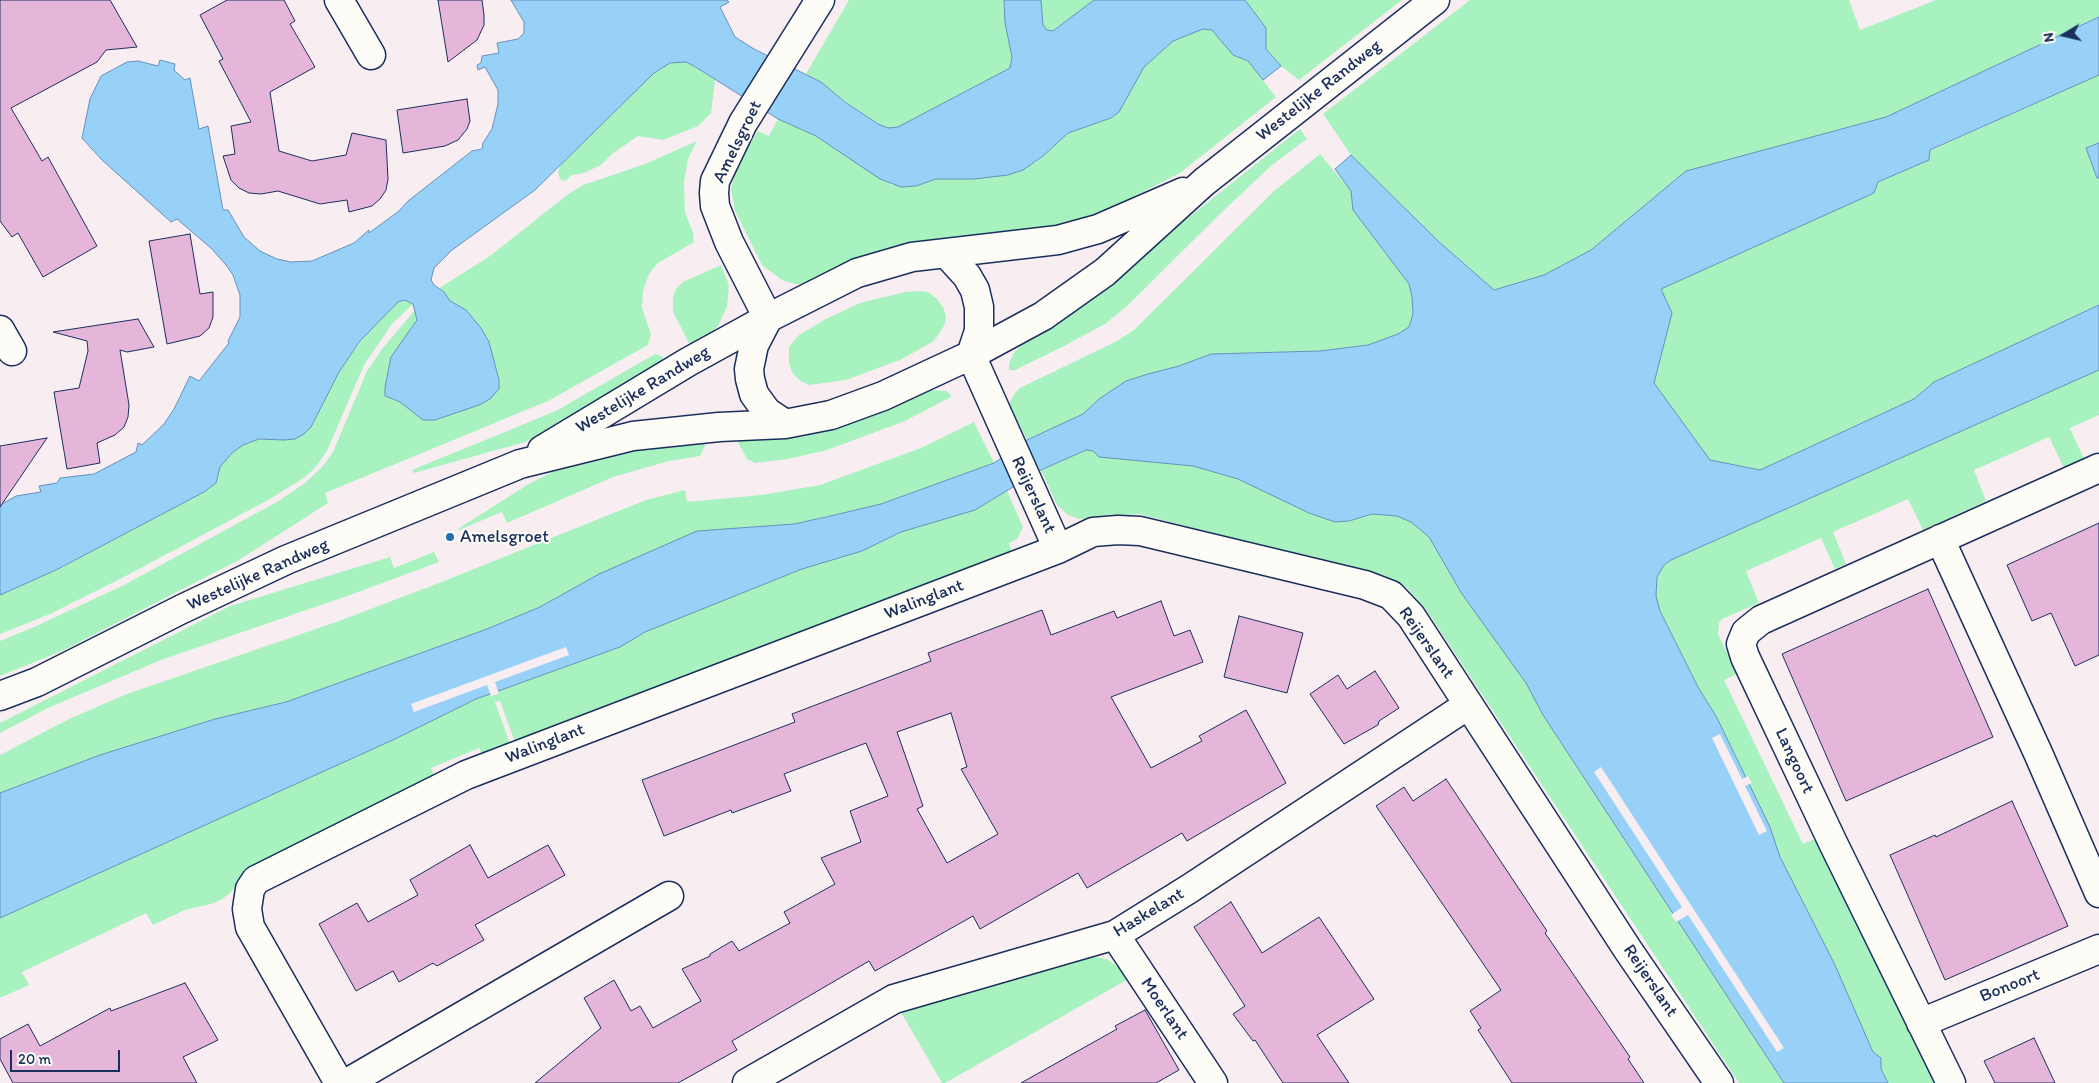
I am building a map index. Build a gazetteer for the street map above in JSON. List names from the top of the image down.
{
  "streets": {
    "street": [
      "Westelijke Randweg",
      "Amelsgroet",
      "Reijerslant",
      "Walinglant",
      "Langoort",
      "Haskelant",
      "Bonoort",
      "Moerlant"
    ]
  },
  "crossings": [
    ["Westelijke Randweg", "Amelsgroet"],
    ["Westelijke Randweg", "Reijerslant"],
    ["Reijerslant", "Walinglant"],
    ["Reijerslant", "Haskelant"],
    ["Langoort", "Bonoort"],
    ["Haskelant", "Moerlant"]
  ],
  "places": ["Amelsgroet"],
  "scale_bar": "20 m",
  "north": "left"
}
